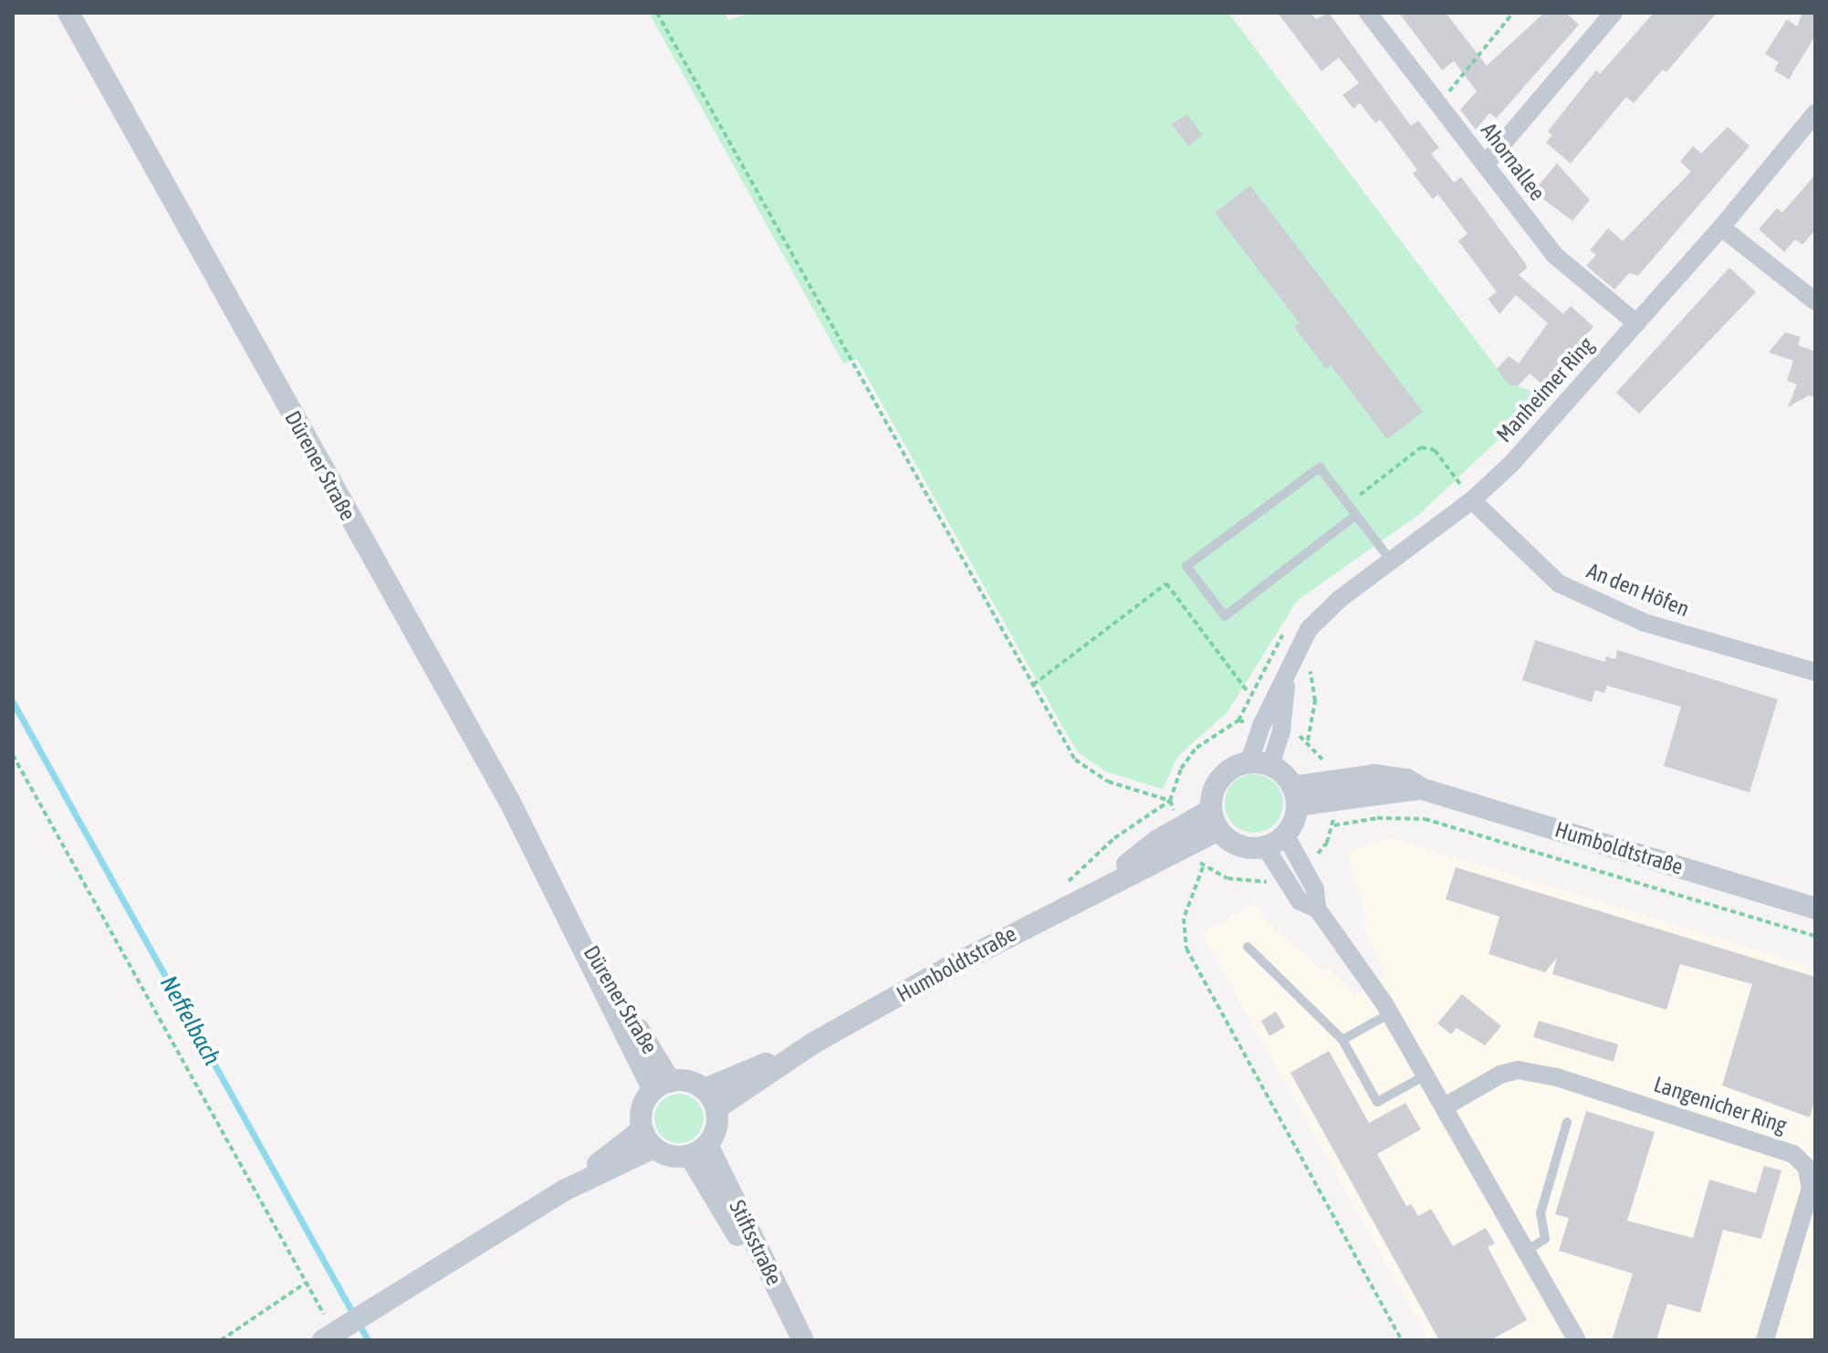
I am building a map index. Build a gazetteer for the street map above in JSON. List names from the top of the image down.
{
  "streets": {
    "street": [
      "Ahornallee",
      "Manheimer Ring",
      "Dürener Straße",
      "An den Höfen",
      "Humboldtstraße",
      "Langenicher Ring",
      "Stiftsstraße"
    ]
  },
  "crossings": [
    ["Ahornallee", "Manheimer Ring"],
    ["Manheimer Ring", "An den Höfen"],
    ["Manheimer Ring", "Humboldtstraße"],
    ["Dürener Straße", "Humboldtstraße"],
    ["Dürener Straße", "Stiftsstraße"],
    ["Humboldtstraße", "Stiftsstraße"]
  ],
  "water": ["Neffelbach"]
}
